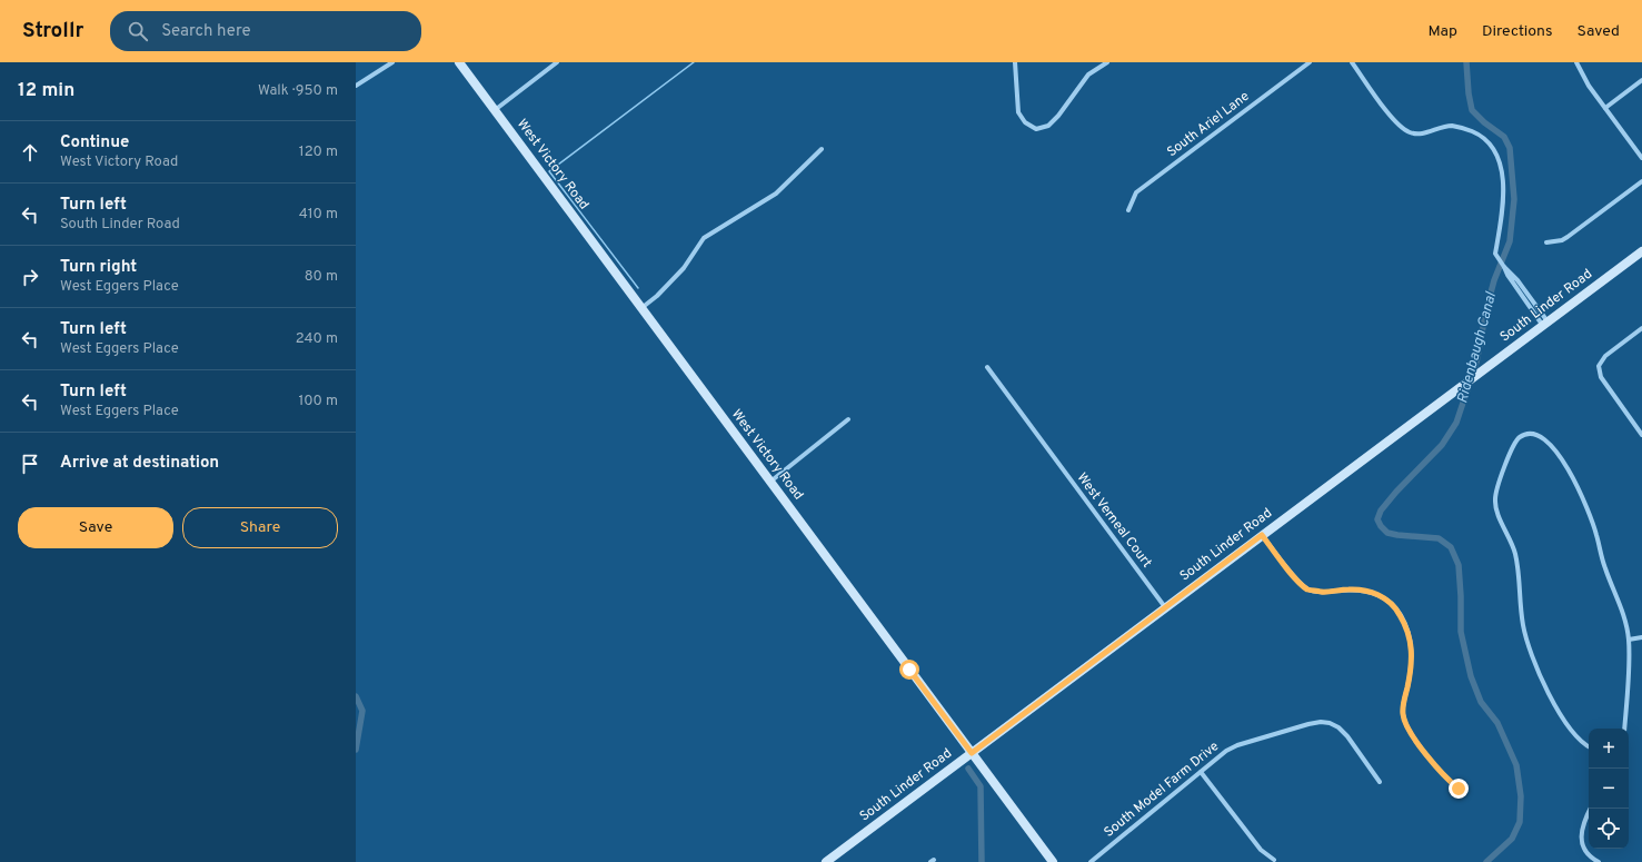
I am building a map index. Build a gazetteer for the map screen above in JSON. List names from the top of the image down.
{
  "streets": {
    "street": [
      "South Ariel Lane",
      "West Victory Road",
      "South Linder Road",
      "West Verneal Court",
      "South Model Farm Drive"
    ]
  },
  "crossings": [
    ["West Victory Road", "South Linder Road"],
    ["South Linder Road", "West Verneal Court"]
  ],
  "water": ["Ridenbaugh Canal"],
  "page": {
    "header": "Strollr",
    "search": "Search here",
    "nav": ["Map", "Directions", "Saved"],
    "heading": ["12 min", "Walk · 950 m"],
    "list": [
      ["Continue", "West Victory Road", "120 m"],
      ["Turn left", "South Linder Road", "410 m"],
      ["Turn right", "West Eggers Place", "80 m"],
      ["Turn left", "West Eggers Place", "240 m"],
      ["Turn left", "West Eggers Place", "100 m"],
      "Arrive at destination"
    ],
    "buttons": ["Save", "Share"],
    "map_buttons": ["+", "−"]
  }
}
